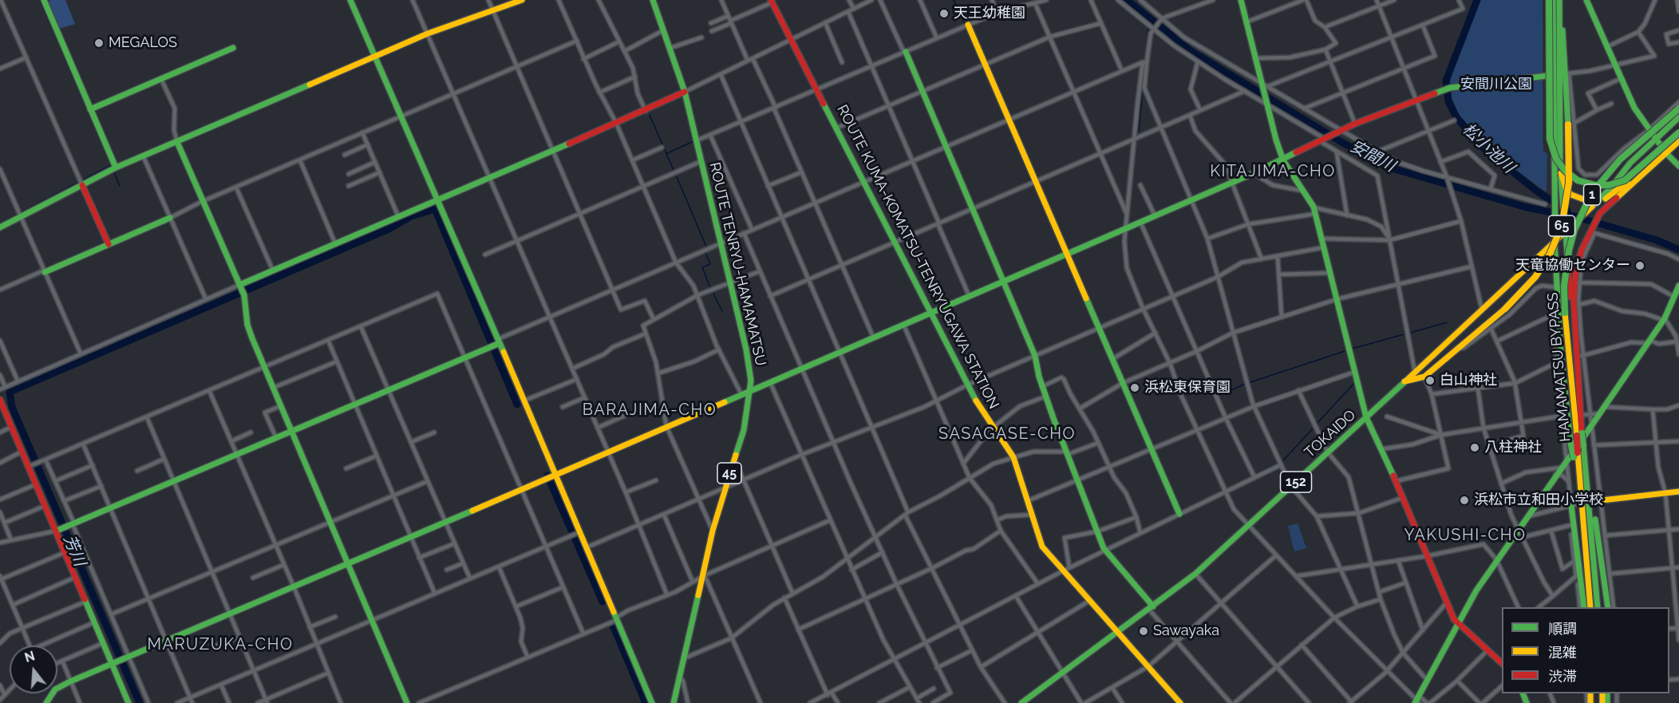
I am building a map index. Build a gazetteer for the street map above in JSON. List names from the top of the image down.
{
  "streets": {
    "main road": [
      "1",
      "65",
      "ROUTE KUMA-KOMATSU-TENRYUGAWA STATION",
      "ROUTE TENRYU-HAMAMATSU",
      "HAMAMATSU BYPASS",
      "TOKAIDO",
      "45",
      "152"
    ]
  },
  "crossings": [
    ["1", "65"],
    ["1", "HAMAMATSU BYPASS"],
    ["1", "TOKAIDO"],
    ["65", "TOKAIDO"],
    ["ROUTE KUMA-KOMATSU-TENRYUGAWA STATION", "TOKAIDO"]
  ],
  "districts": [
    "KITAJIMA-CHO",
    "BARAJIMA-CHO",
    "SASAGASE-CHO",
    "YAKUSHI-CHO",
    "MARUZUKA-CHO"
  ],
  "water": ["松小池川", "安間川", "芳川"],
  "parks": ["安間川公園"],
  "places": [
    "天王幼稚園",
    "MEGALOS",
    "天竜協働センター",
    "白山神社",
    "浜松東保育園",
    "八柱神社",
    "浜松市立和田小学校",
    "Sawayaka"
  ],
  "legend": ["順調", "混雑", "渋滞"],
  "north": "top"
}
